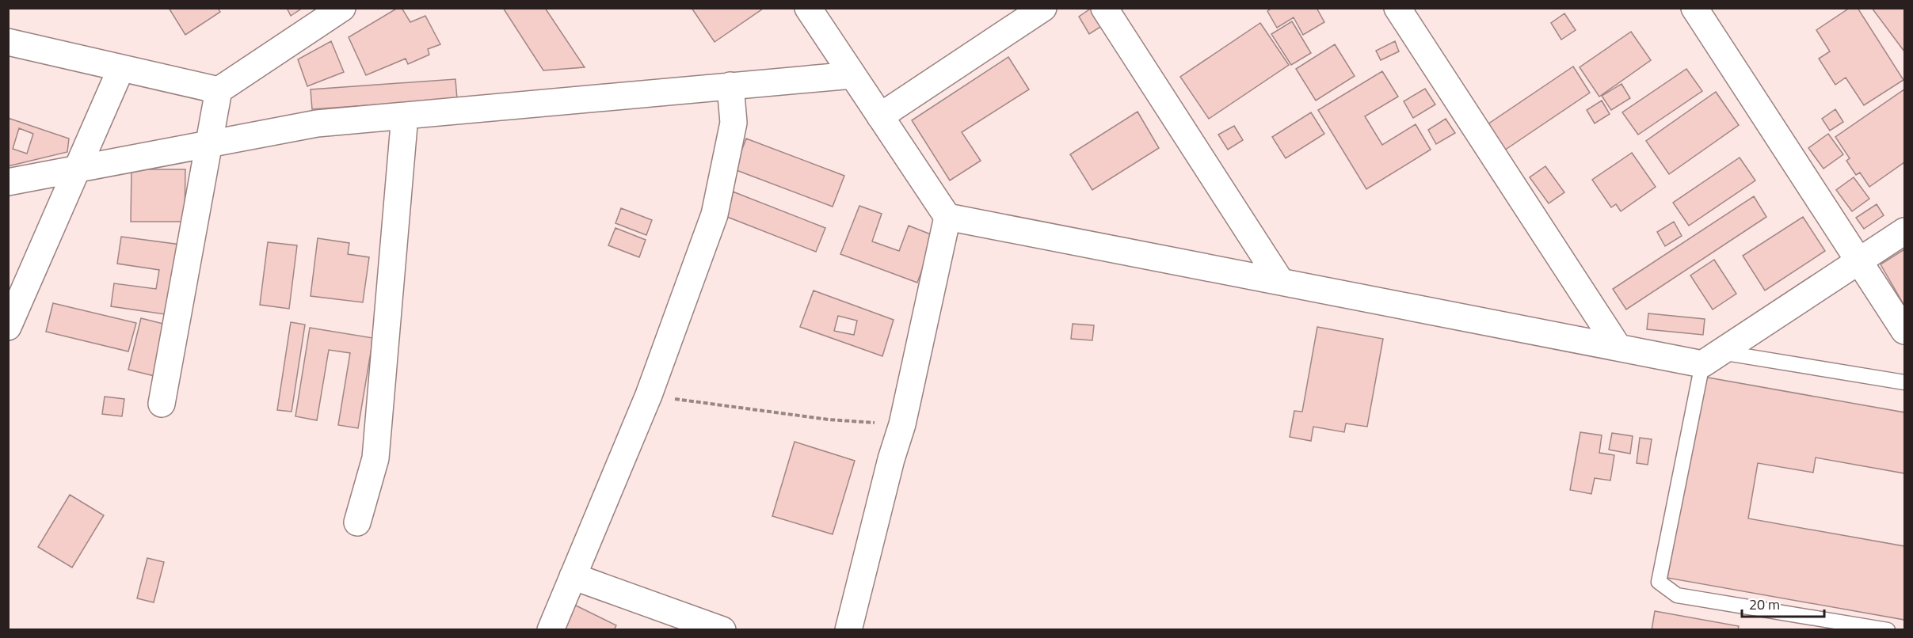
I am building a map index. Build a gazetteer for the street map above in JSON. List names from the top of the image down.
{
  "scale_bar": "20 m"
}
